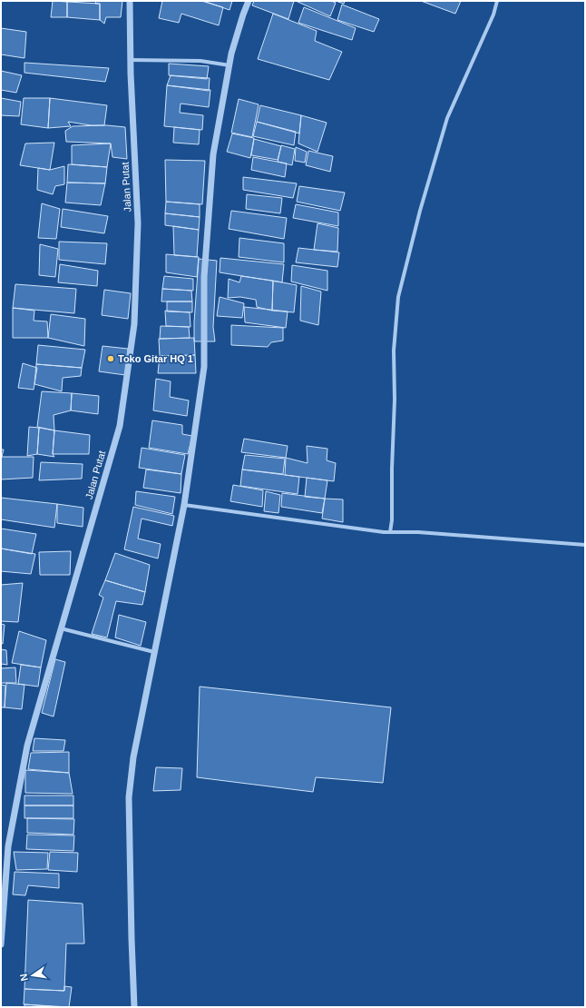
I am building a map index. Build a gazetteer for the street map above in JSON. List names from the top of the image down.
{
  "streets": {
    "street": ["Jalan Putat"]
  },
  "places": ["Toko Gitar HQ 1"],
  "north": "left"
}
